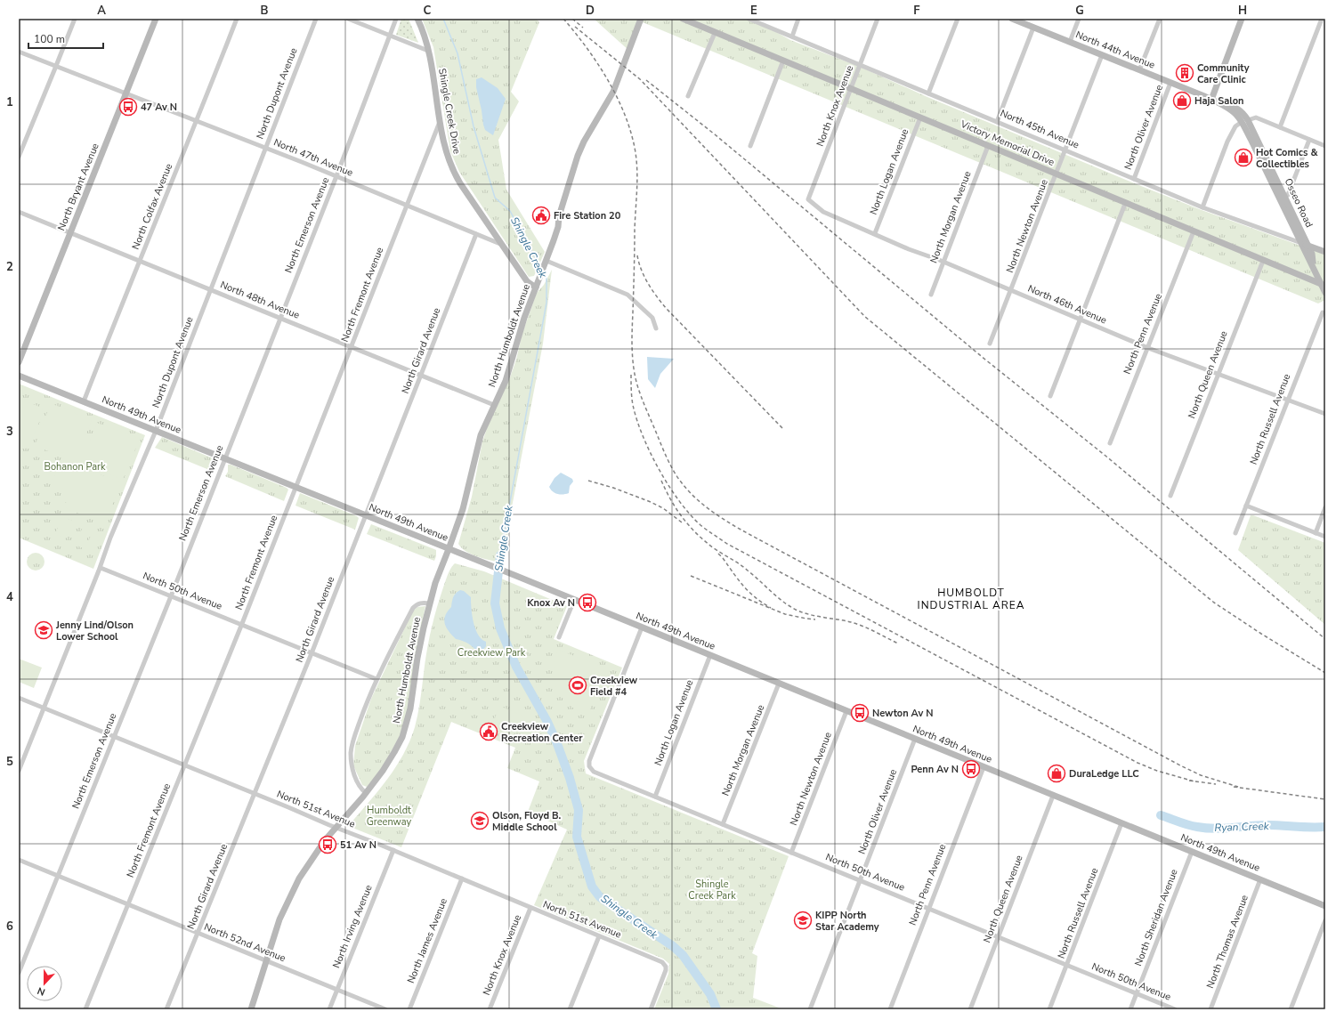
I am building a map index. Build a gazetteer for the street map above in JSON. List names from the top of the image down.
{
  "streets": {
    "street": [
      "North 44th Avenue",
      "North Dupont Avenue",
      "North Knox Avenue",
      "Shingle Creek Drive",
      "North Oliver Avenue",
      "North 45th Avenue",
      "Victory Memorial Drive",
      "North 47th Avenue",
      "North Logan Avenue",
      "North Bryant Avenue",
      "Osseo Road",
      "North Colfax Avenue",
      "North Morgan Avenue",
      "North Emerson Avenue",
      "North Newton Avenue",
      "North Fremont Avenue",
      "North 48th Avenue",
      "North 46th Avenue",
      "North Penn Avenue",
      "North Humboldt Avenue",
      "North Girard Avenue",
      "North Queen Avenue",
      "North 49th Avenue",
      "North Russell Avenue",
      "North 50th Avenue",
      "North 51st Avenue",
      "North Sheridan Avenue",
      "North Irving Avenue",
      "North James Avenue",
      "North Thomas Avenue",
      "North 52nd Avenue"
    ]
  },
  "crossings": [
    ["North 44th Avenue", "North Oliver Avenue"],
    ["North 44th Avenue", "Osseo Road"],
    ["North 44th Avenue", "North Newton Avenue"],
    ["North Dupont Avenue", "North 47th Avenue"],
    ["North Dupont Avenue", "North 48th Avenue"],
    ["North Dupont Avenue", "North 49th Avenue"],
    ["North Dupont Avenue", "North 50th Avenue"],
    ["North Dupont Avenue", "North 51st Avenue"],
    ["North Knox Avenue", "North 45th Avenue"],
    ["North Knox Avenue", "Victory Memorial Drive"],
    ["North Knox Avenue", "North 46th Avenue"],
    ["North Knox Avenue", "North 51st Avenue"],
    ["Shingle Creek Drive", "North 47th Avenue"],
    ["Shingle Creek Drive", "North Fremont Avenue"],
    ["Shingle Creek Drive", "North Humboldt Avenue"],
    ["North Oliver Avenue", "North 45th Avenue"],
    ["North Oliver Avenue", "North 49th Avenue"],
    ["North Oliver Avenue", "North 50th Avenue"],
    ["North 45th Avenue", "Osseo Road"],
    ["North 45th Avenue", "North Newton Avenue"],
    ["Victory Memorial Drive", "North Logan Avenue"],
    ["Victory Memorial Drive", "Osseo Road"],
    ["Victory Memorial Drive", "North Morgan Avenue"],
    ["Victory Memorial Drive", "North Newton Avenue"],
    ["Victory Memorial Drive", "North Penn Avenue"],
    ["Victory Memorial Drive", "North Queen Avenue"],
    ["North 47th Avenue", "North Bryant Avenue"],
    ["North 47th Avenue", "North Colfax Avenue"],
    ["North 47th Avenue", "North Emerson Avenue"],
    ["North 47th Avenue", "North Fremont Avenue"],
    ["North 47th Avenue", "North Girard Avenue"],
    ["North Logan Avenue", "North 46th Avenue"],
    ["North Logan Avenue", "North 49th Avenue"],
    ["North Logan Avenue", "North 50th Avenue"],
    ["North Bryant Avenue", "North 48th Avenue"],
    ["North Colfax Avenue", "North 48th Avenue"],
    ["North Colfax Avenue", "North 49th Avenue"],
    ["North Morgan Avenue", "North 46th Avenue"],
    ["North Morgan Avenue", "North 49th Avenue"],
    ["North Morgan Avenue", "North 50th Avenue"],
    ["North Emerson Avenue", "North 48th Avenue"],
    ["North Emerson Avenue", "North 49th Avenue"],
    ["North Emerson Avenue", "North 50th Avenue"],
    ["North Emerson Avenue", "North 51st Avenue"],
    ["North Emerson Avenue", "North 52nd Avenue"],
    ["North Newton Avenue", "North 46th Avenue"],
    ["North Newton Avenue", "North 49th Avenue"],
    ["North Newton Avenue", "North 50th Avenue"],
    ["North Fremont Avenue", "North 48th Avenue"],
    ["North Fremont Avenue", "North 49th Avenue"],
    ["North Fremont Avenue", "North 50th Avenue"],
    ["North Fremont Avenue", "North 51st Avenue"],
    ["North Fremont Avenue", "North 52nd Avenue"],
    ["North 48th Avenue", "North Humboldt Avenue"],
    ["North 48th Avenue", "North Girard Avenue"],
    ["North 46th Avenue", "North Penn Avenue"],
    ["North 46th Avenue", "North Queen Avenue"],
    ["North 46th Avenue", "North Russell Avenue"],
    ["North Penn Avenue", "North 49th Avenue"],
    ["North Penn Avenue", "North 50th Avenue"],
    ["North Humboldt Avenue", "North 49th Avenue"],
    ["North Humboldt Avenue", "North 50th Avenue"],
    ["North Humboldt Avenue", "North 51st Avenue"],
    ["North Humboldt Avenue", "North 52nd Avenue"],
    ["North Girard Avenue", "North 49th Avenue"],
    ["North Girard Avenue", "North 50th Avenue"],
    ["North Girard Avenue", "North 51st Avenue"],
    ["North Girard Avenue", "North 52nd Avenue"],
    ["North Queen Avenue", "North 49th Avenue"],
    ["North Queen Avenue", "North 50th Avenue"],
    ["North 49th Avenue", "North Russell Avenue"],
    ["North 49th Avenue", "North 50th Avenue"],
    ["North 49th Avenue", "North Sheridan Avenue"],
    ["North 49th Avenue", "North Thomas Avenue"],
    ["North Russell Avenue", "North 50th Avenue"],
    ["North 50th Avenue", "North Sheridan Avenue"],
    ["North 51st Avenue", "North Irving Avenue"],
    ["North 51st Avenue", "North James Avenue"],
    ["North Irving Avenue", "North 52nd Avenue"]
  ],
  "districts": ["HUMBOLDT INDUSTRIAL AREA"],
  "water": ["Shingle Creek", "Ryan Creek"],
  "parks": [
    "Bohanon Park",
    "Creekview Park",
    "Humboldt Greenway",
    "Shingle Creek Park"
  ],
  "places": {
    "building": ["Community Care Clinic"],
    "shop": ["Haja Salon", "Hot Comics & Collectibles", "DuraLedge LLC"],
    "bus stop": [
      "47 Av N",
      "Knox Av N",
      "Newton Av N",
      "Penn Av N",
      "51 Av N"
    ],
    "public building": ["Fire Station 20", "Creekview Recreation Center"],
    "school or university": ["Jenny Lind/Olson Lower School", "Olson, Floyd B. Middle School", "KIPP North Star Academy"],
    "sports": ["Creekview Field #4"]
  },
  "scale_bar": "100 m",
  "north": "bottom",
  "grid": {
    "columns": [
      "A",
      "B",
      "C",
      "D",
      "E",
      "F",
      "G",
      "H"
    ],
    "rows": [
      "1",
      "2",
      "3",
      "4",
      "5",
      "6"
    ]
  }
}
